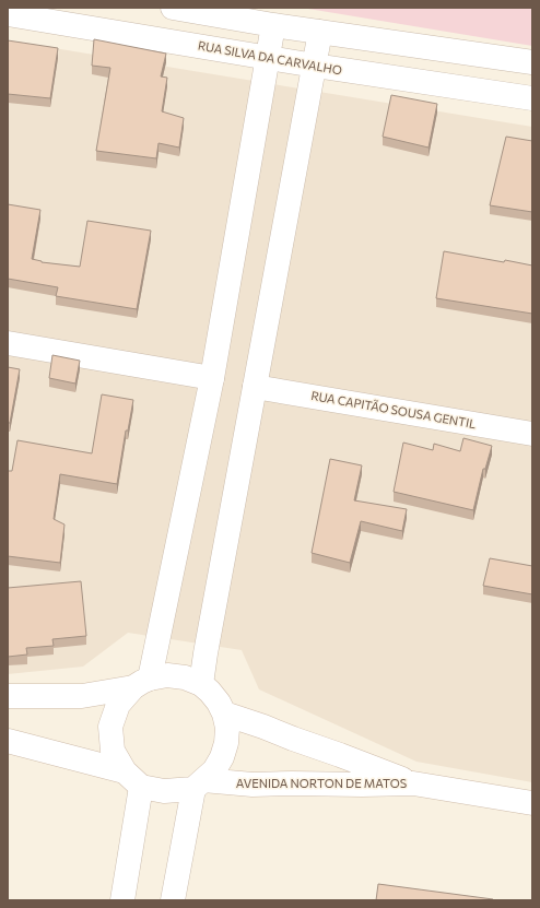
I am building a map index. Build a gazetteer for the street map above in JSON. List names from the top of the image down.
{
  "streets": {
    "street": ["RUA SILVA DA CARVALHO", "RUA CAPITÃO SOUSA GENTIL", "AVENIDA NORTON DE MATOS"]
  }
}
